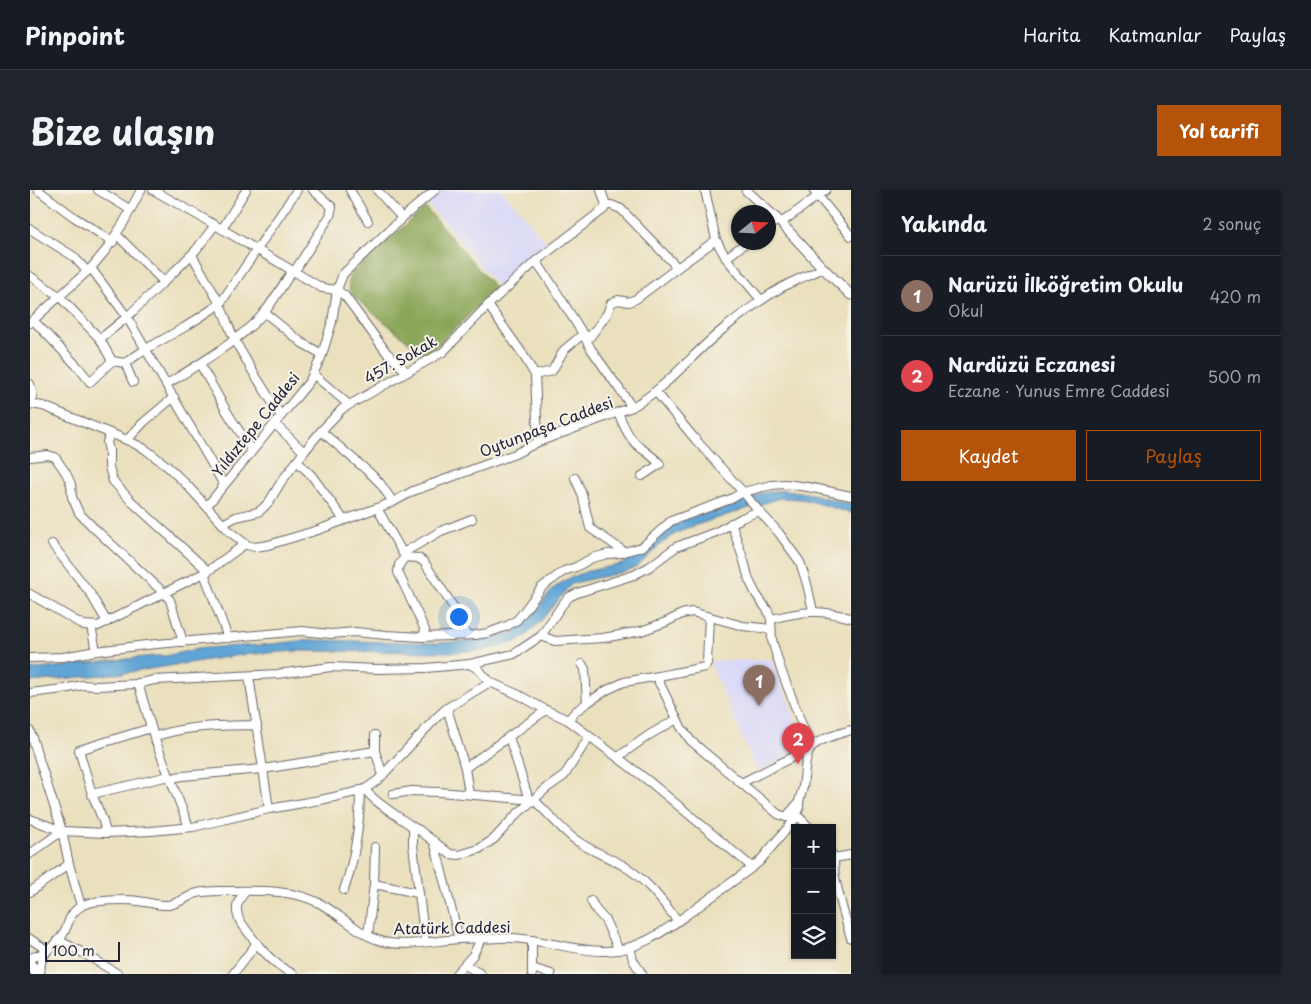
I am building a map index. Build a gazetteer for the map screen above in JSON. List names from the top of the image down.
{
  "streets": {
    "street": [
      "457. Sokak",
      "Yıldıztepe Caddesi",
      "Oytunpaşa Caddesi",
      "Atatürk Caddesi"
    ]
  },
  "scale_bar": "100 m",
  "north": "right",
  "page": {
    "header": "Pinpoint",
    "nav": ["Harita", "Katmanlar", "Paylaş"],
    "title": "Bize ulaşın",
    "buttons": [
      "Yol tarifi",
      ["Kaydet", "Paylaş"]
    ],
    "heading": ["Yakında", "2 sonuç"],
    "list": [
      {
        "mark": "1",
        "name": "Narüzü İlköğretim Okulu",
        "note": "Okul",
        "value": "420 m"
      },
      {
        "mark": "2",
        "name": "Nardüzü Eczanesi",
        "note": "Eczane · Yunus Emre Caddesi",
        "value": "500 m"
      }
    ],
    "pins": ["1", "2"],
    "map_buttons": ["+", "−"],
    "scale": "100 m"
  }
}
